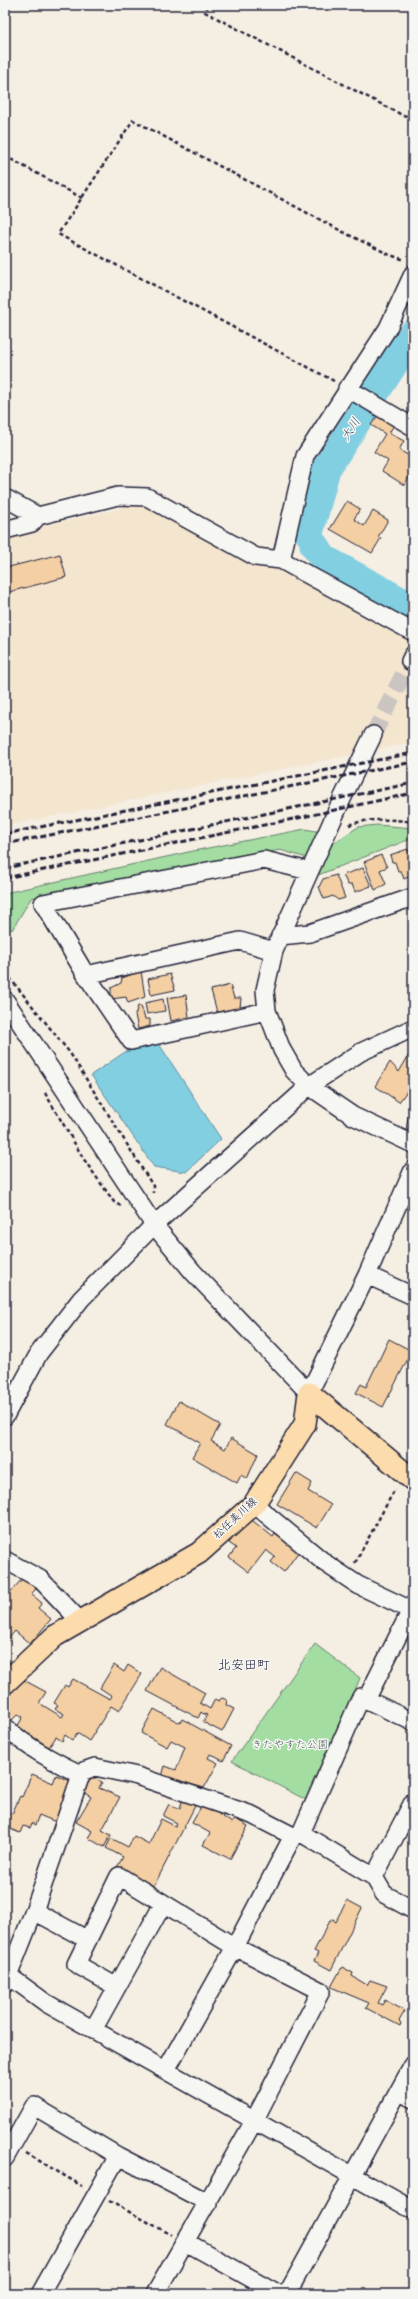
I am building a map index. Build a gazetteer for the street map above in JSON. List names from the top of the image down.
{
  "streets": {
    "main road": ["松任美川線"]
  },
  "districts": ["北安田町"],
  "water": ["大川"],
  "parks": ["きたやすた公園"]
}
